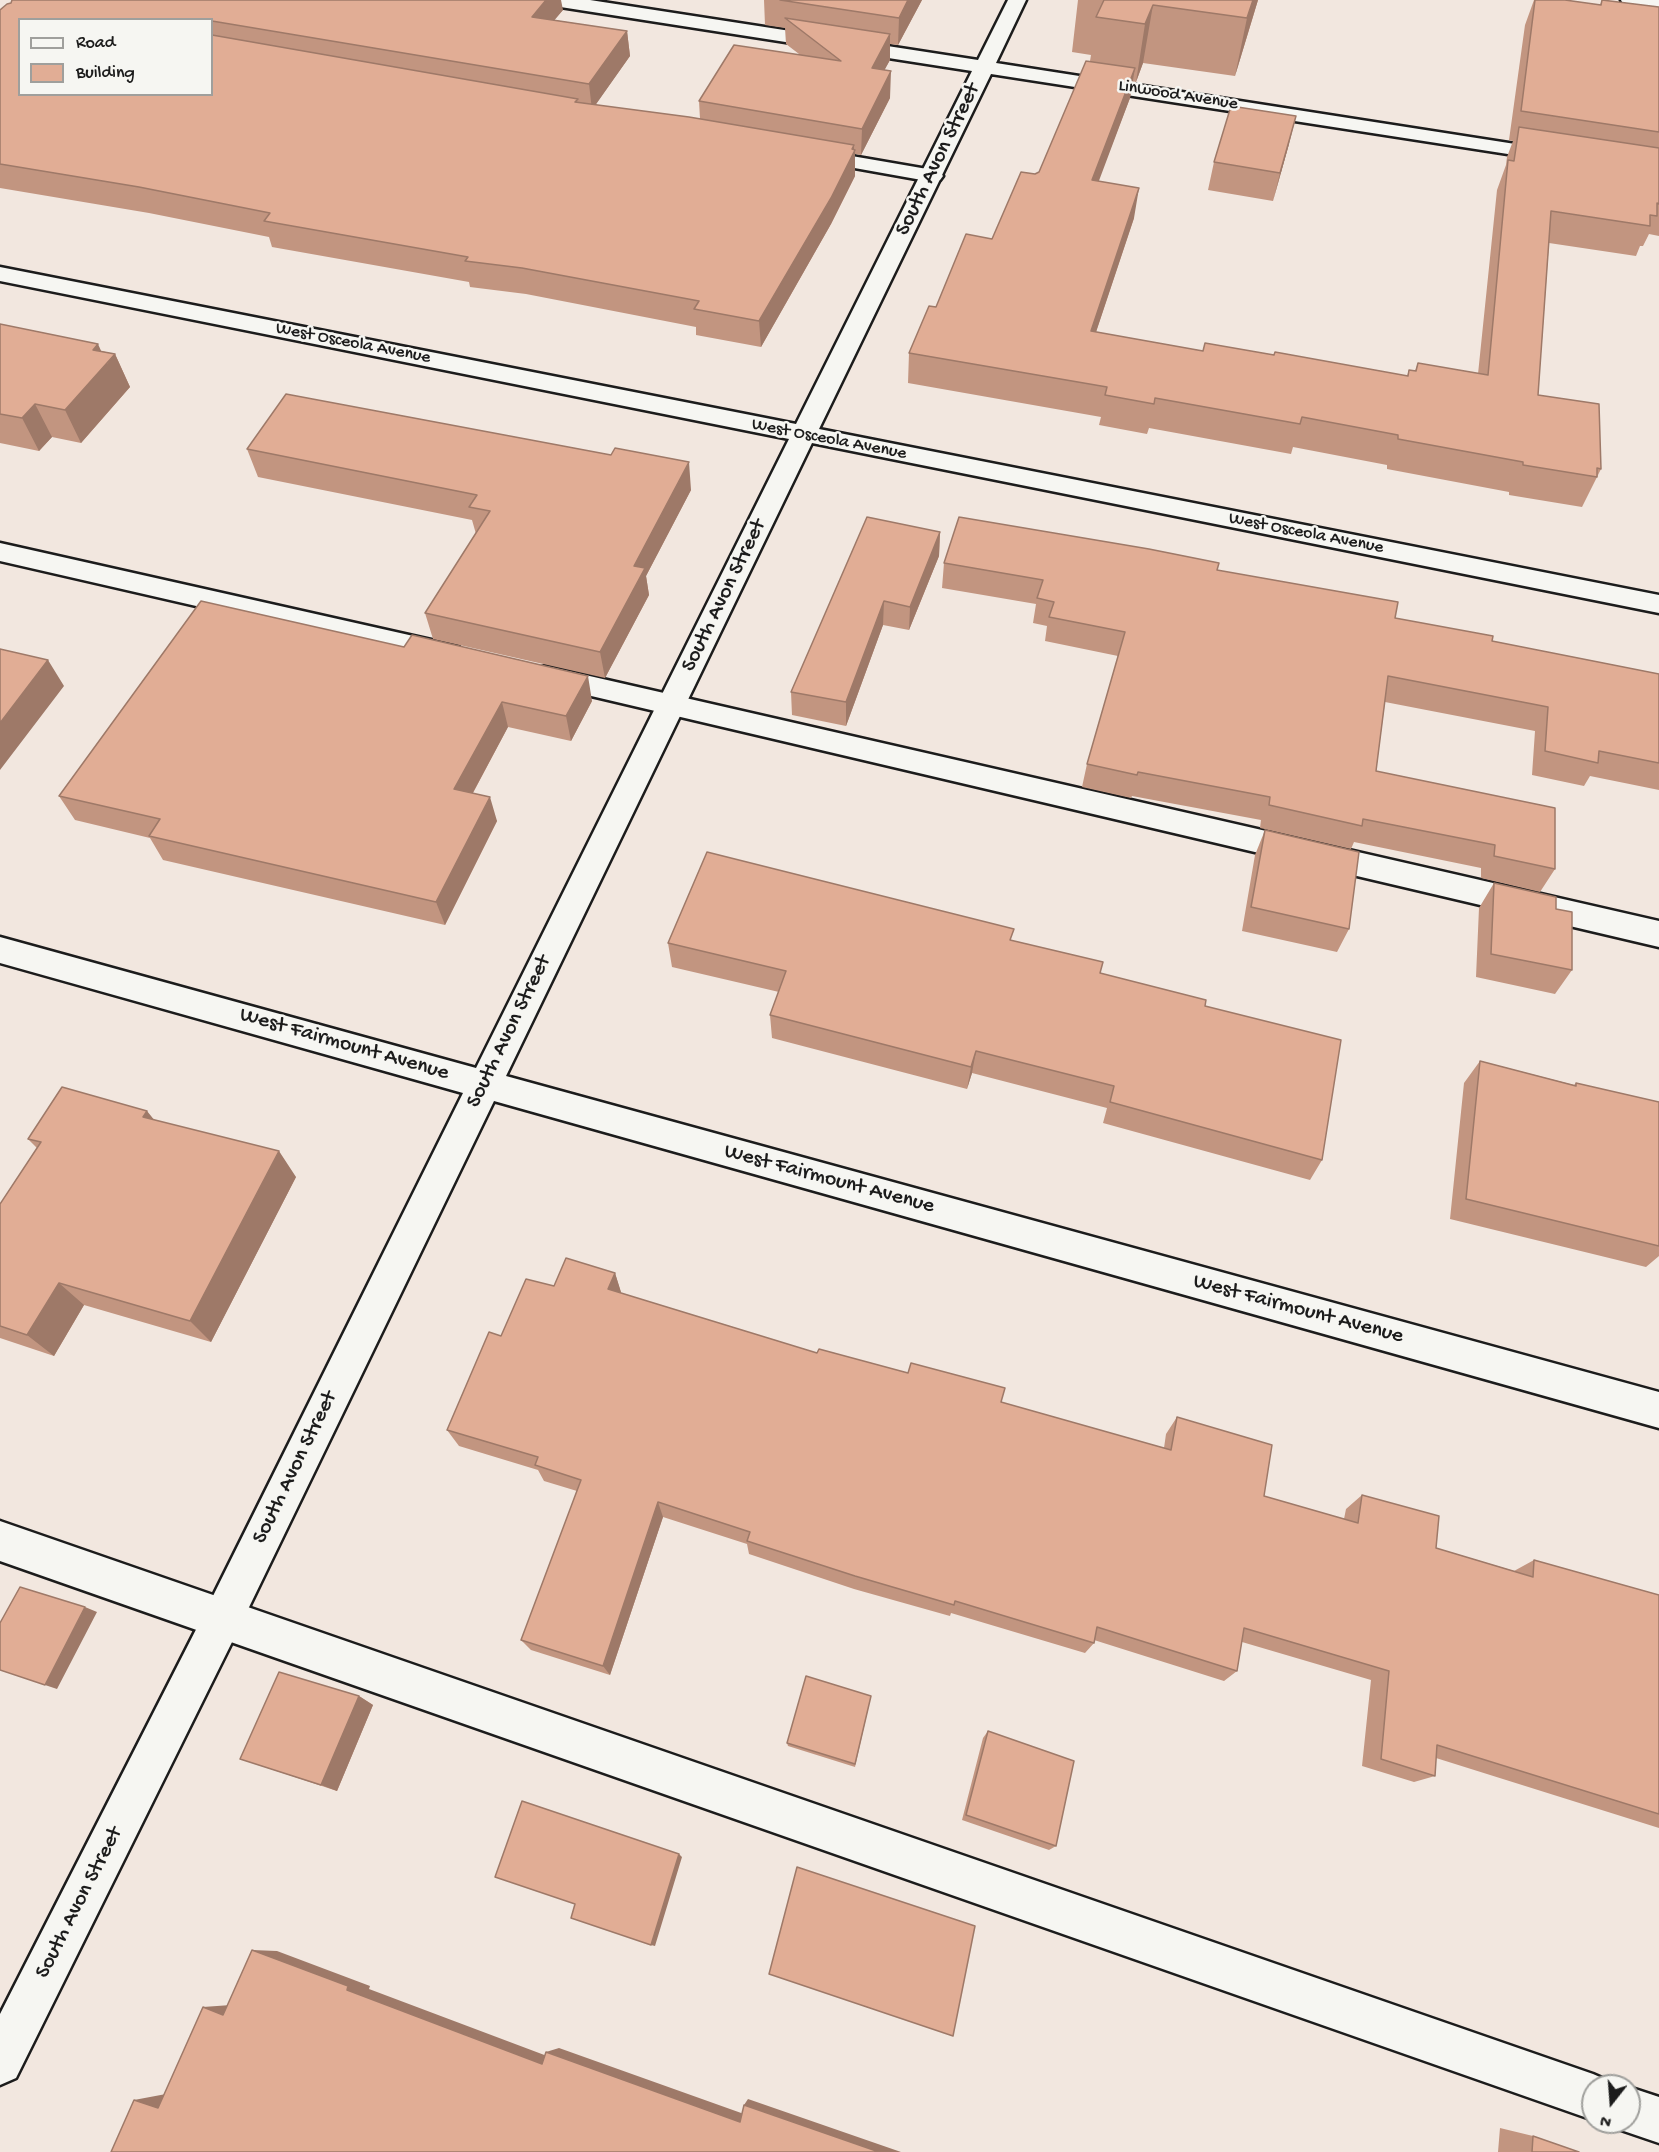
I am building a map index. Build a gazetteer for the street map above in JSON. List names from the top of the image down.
{
  "streets": {
    "street": [
      "Linwood Avenue",
      "South Avon Street",
      "West Osceola Avenue",
      "West Fairmount Avenue"
    ]
  },
  "crossings": [
    ["Linwood Avenue", "South Avon Street"],
    ["South Avon Street", "West Osceola Avenue"],
    ["South Avon Street", "West Fairmount Avenue"]
  ],
  "legend": ["Road", "Building"],
  "north": "bottom"
}
